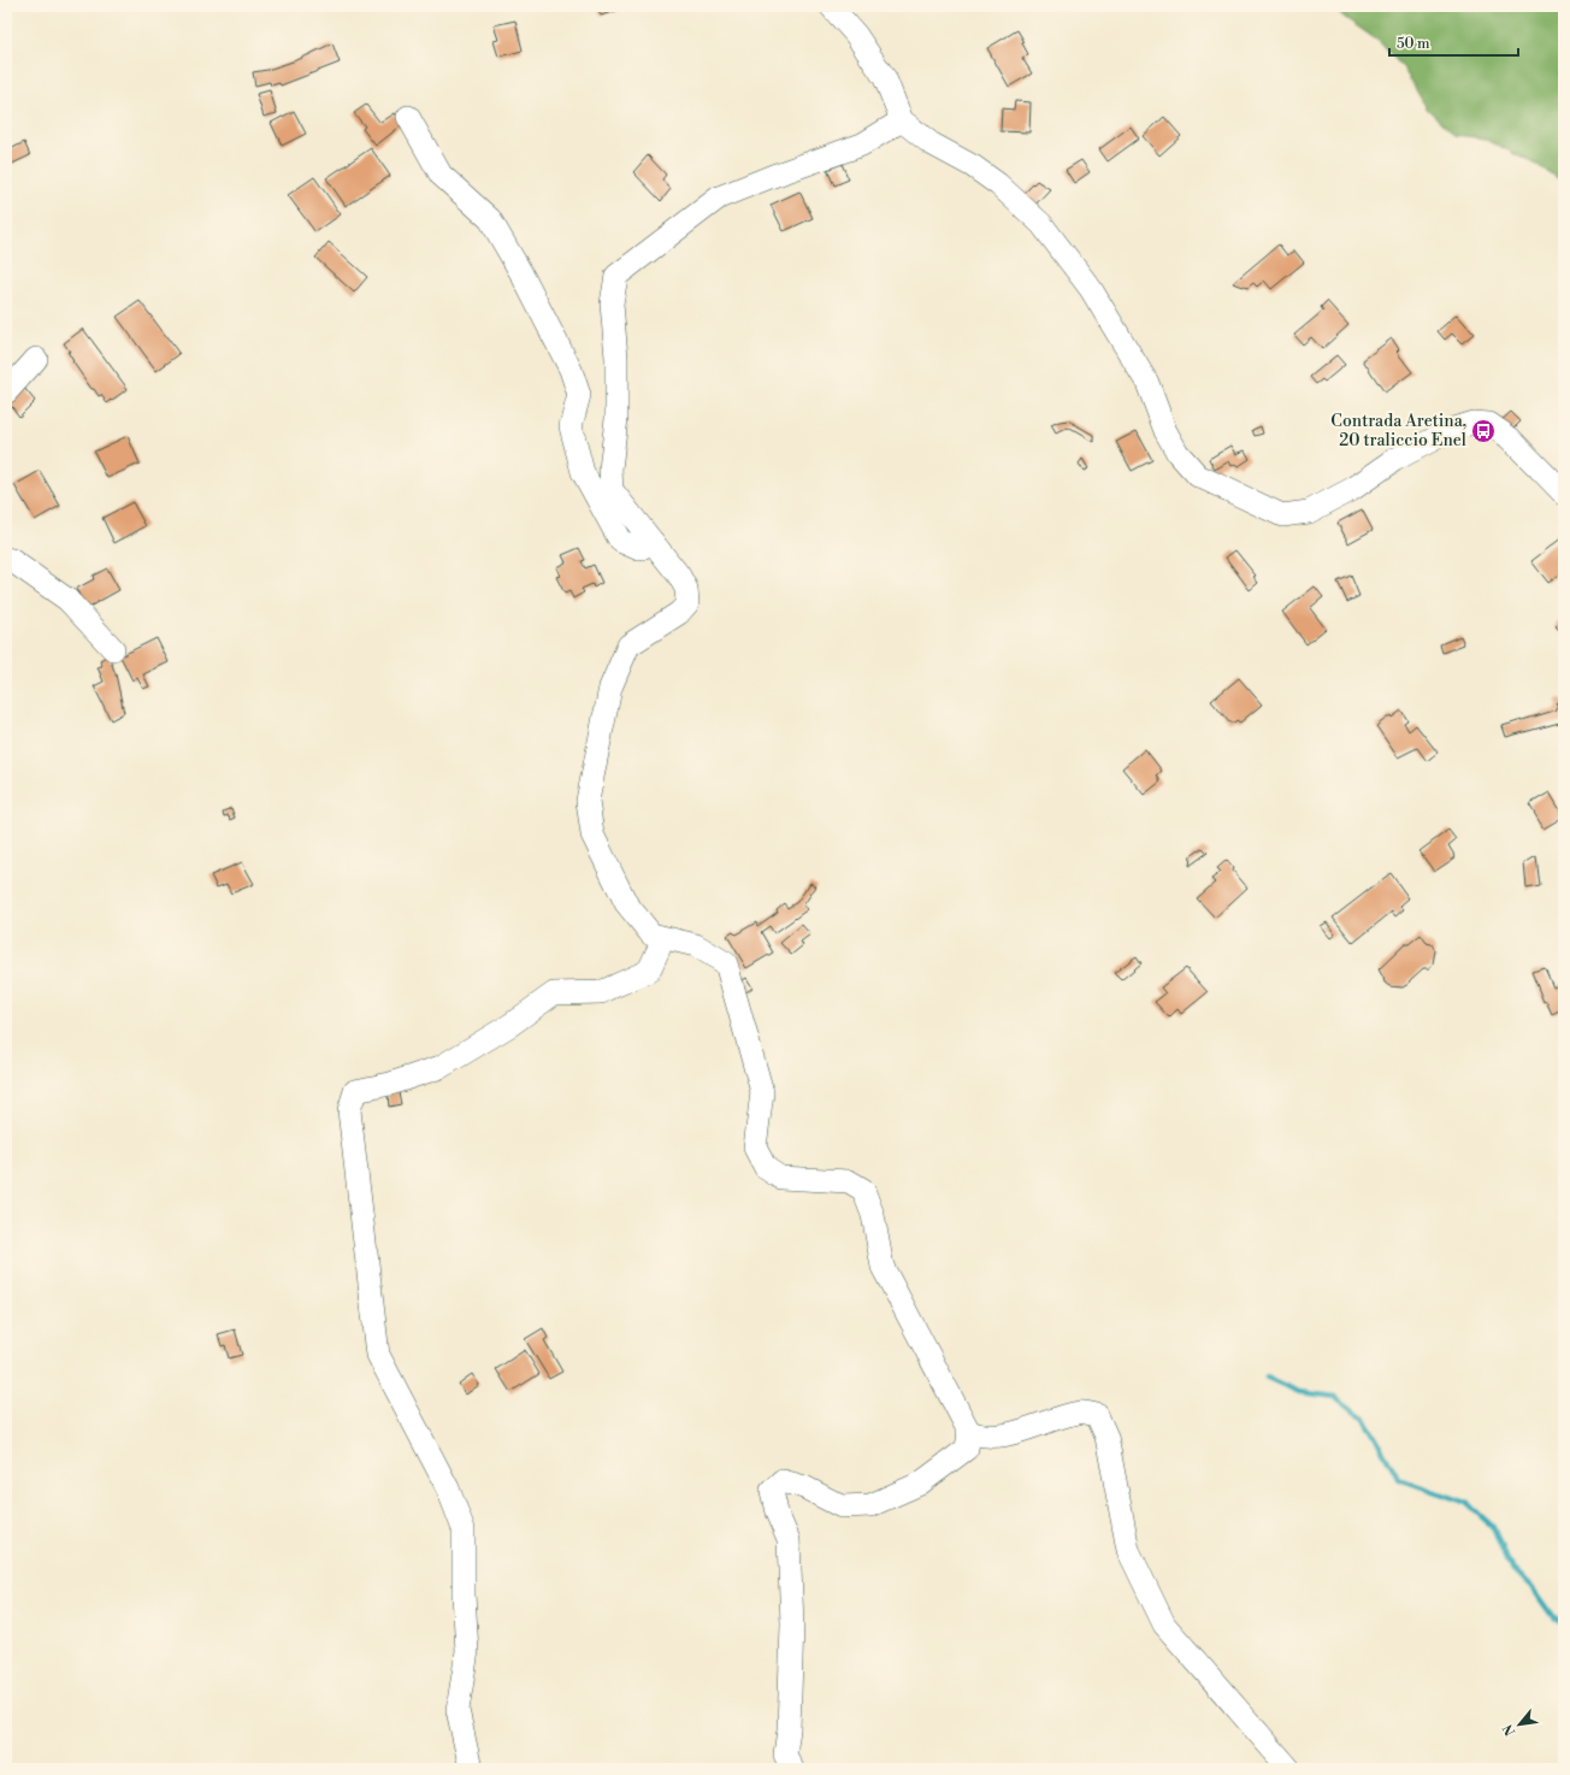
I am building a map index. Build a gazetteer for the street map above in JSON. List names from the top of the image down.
{
  "places": {
    "bus stop": ["Contrada Aretina, 20 traliccio Enel"]
  },
  "scale_bar": "50 m",
  "north": "bottom left"
}
